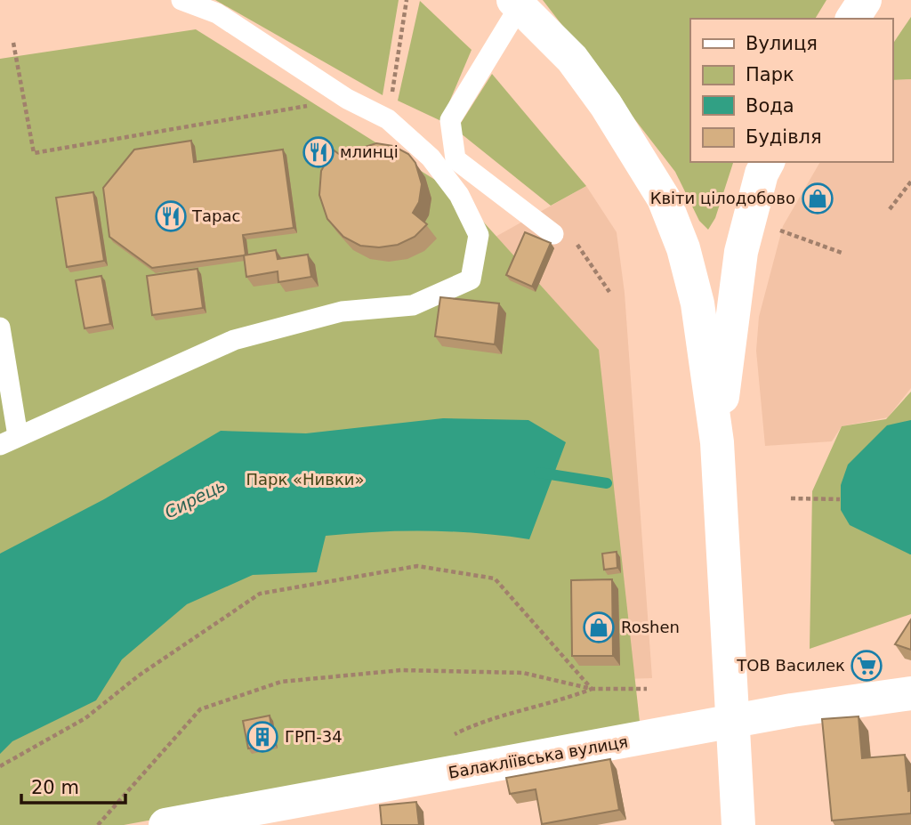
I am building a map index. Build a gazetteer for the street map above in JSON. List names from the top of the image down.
{
  "streets": {
    "main road": ["Балакліївська вулиця"]
  },
  "water": ["Сирець"],
  "parks": ["Парк «Нивки»"],
  "places": {
    "restaurant": ["млинці", "Тарас"],
    "shop": ["Квіти цілодобово", "Roshen"],
    "supermarket": ["ТОВ Василек"],
    "building": ["ГРП-34"]
  },
  "legend": [
    "Вулиця",
    "Парк",
    "Вода",
    "Будівля"
  ],
  "scale_bar": "20 m"
}
